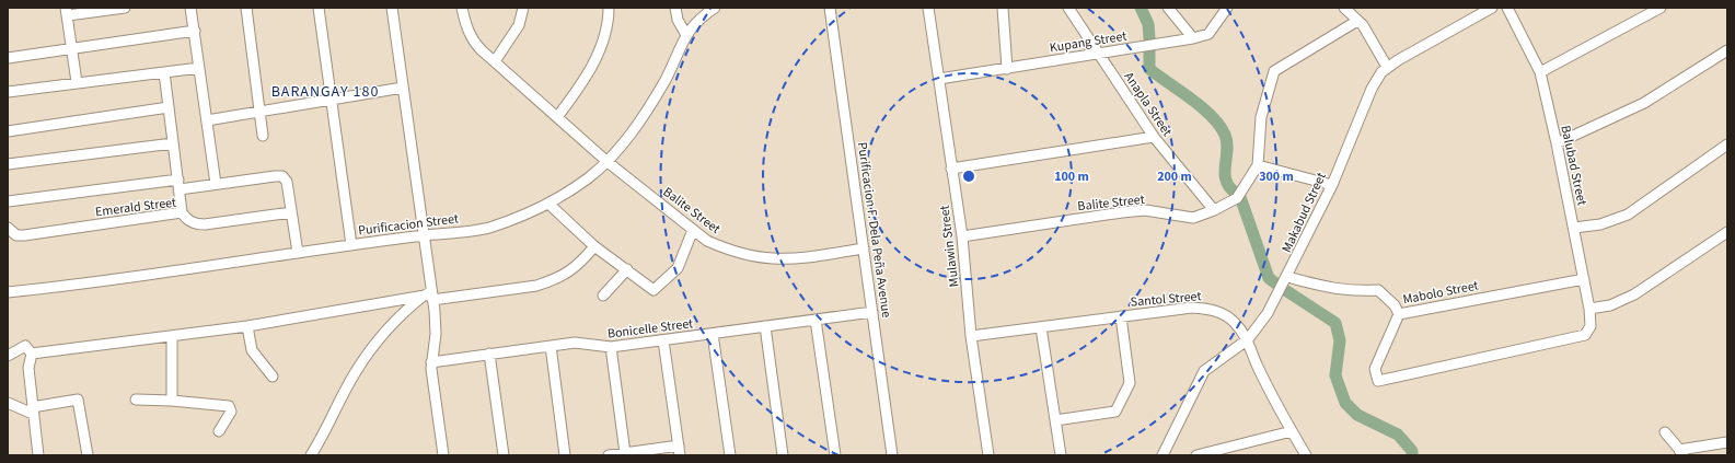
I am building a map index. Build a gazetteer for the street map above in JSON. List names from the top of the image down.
{
  "streets": {
    "street": [
      "Kupang Street",
      "Anapla Street",
      "Balubad Street",
      "Balite Street",
      "Emerald Street",
      "Makabud Street",
      "Purificacion Street",
      "Purificacion F. Dela Peña Avenue",
      "Mulawin Street",
      "Mabolo Street",
      "Santol Street",
      "Bonicelle Street"
    ]
  },
  "crossings": [
    ["Kupang Street", "Anapla Street"],
    ["Kupang Street", "Mulawin Street"],
    ["Anapla Street", "Balite Street"],
    ["Balubad Street", "Mabolo Street"],
    ["Balite Street", "Purificacion Street"],
    ["Balite Street", "Purificacion F. Dela Peña Avenue"],
    ["Balite Street", "Mulawin Street"],
    ["Makabud Street", "Mabolo Street"],
    ["Makabud Street", "Santol Street"],
    ["Purificacion F. Dela Peña Avenue", "Bonicelle Street"],
    ["Mulawin Street", "Santol Street"]
  ],
  "districts": ["BARANGAY 180"],
  "rings": ["100 m", "200 m", "300 m"]
}
